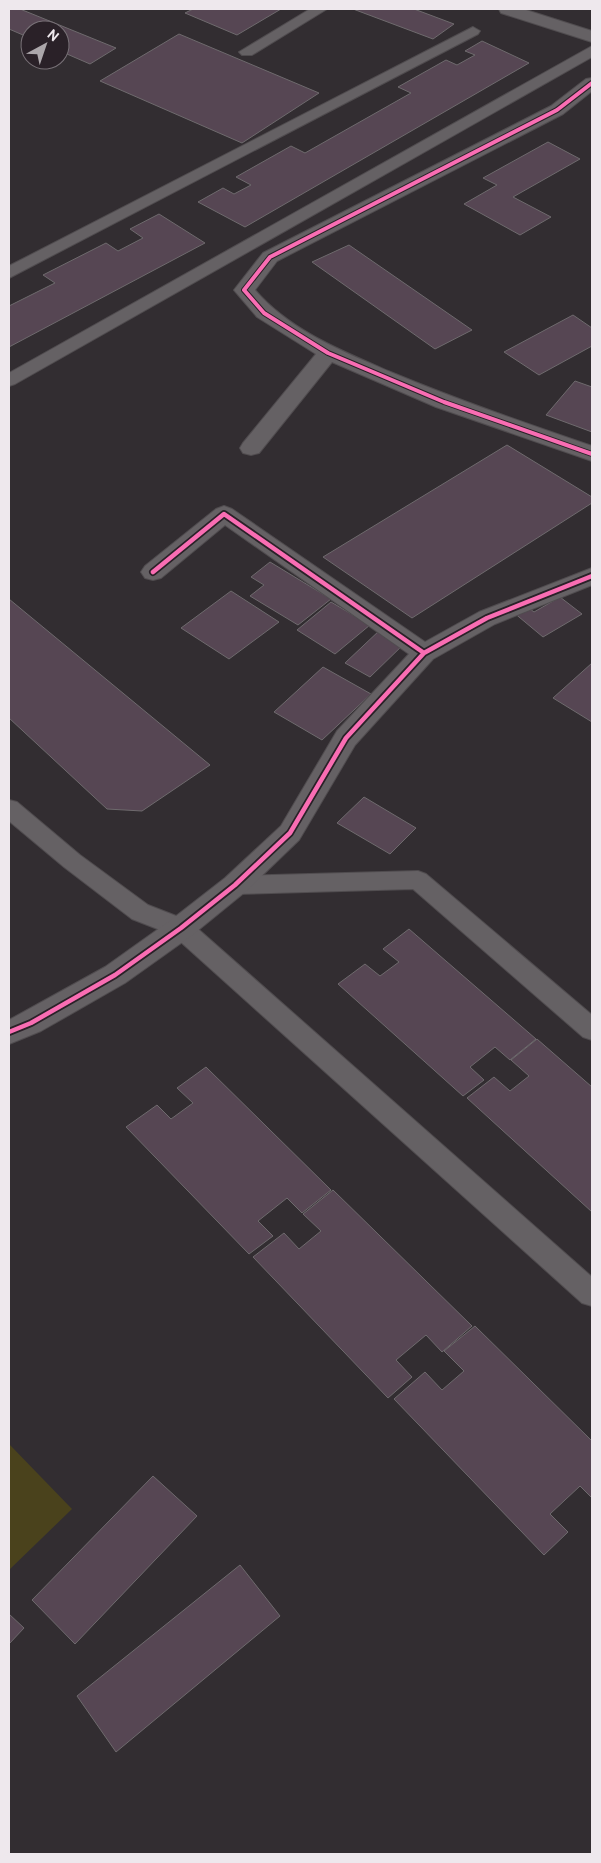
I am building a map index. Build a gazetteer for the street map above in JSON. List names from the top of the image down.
{
  "north": "top right"
}
